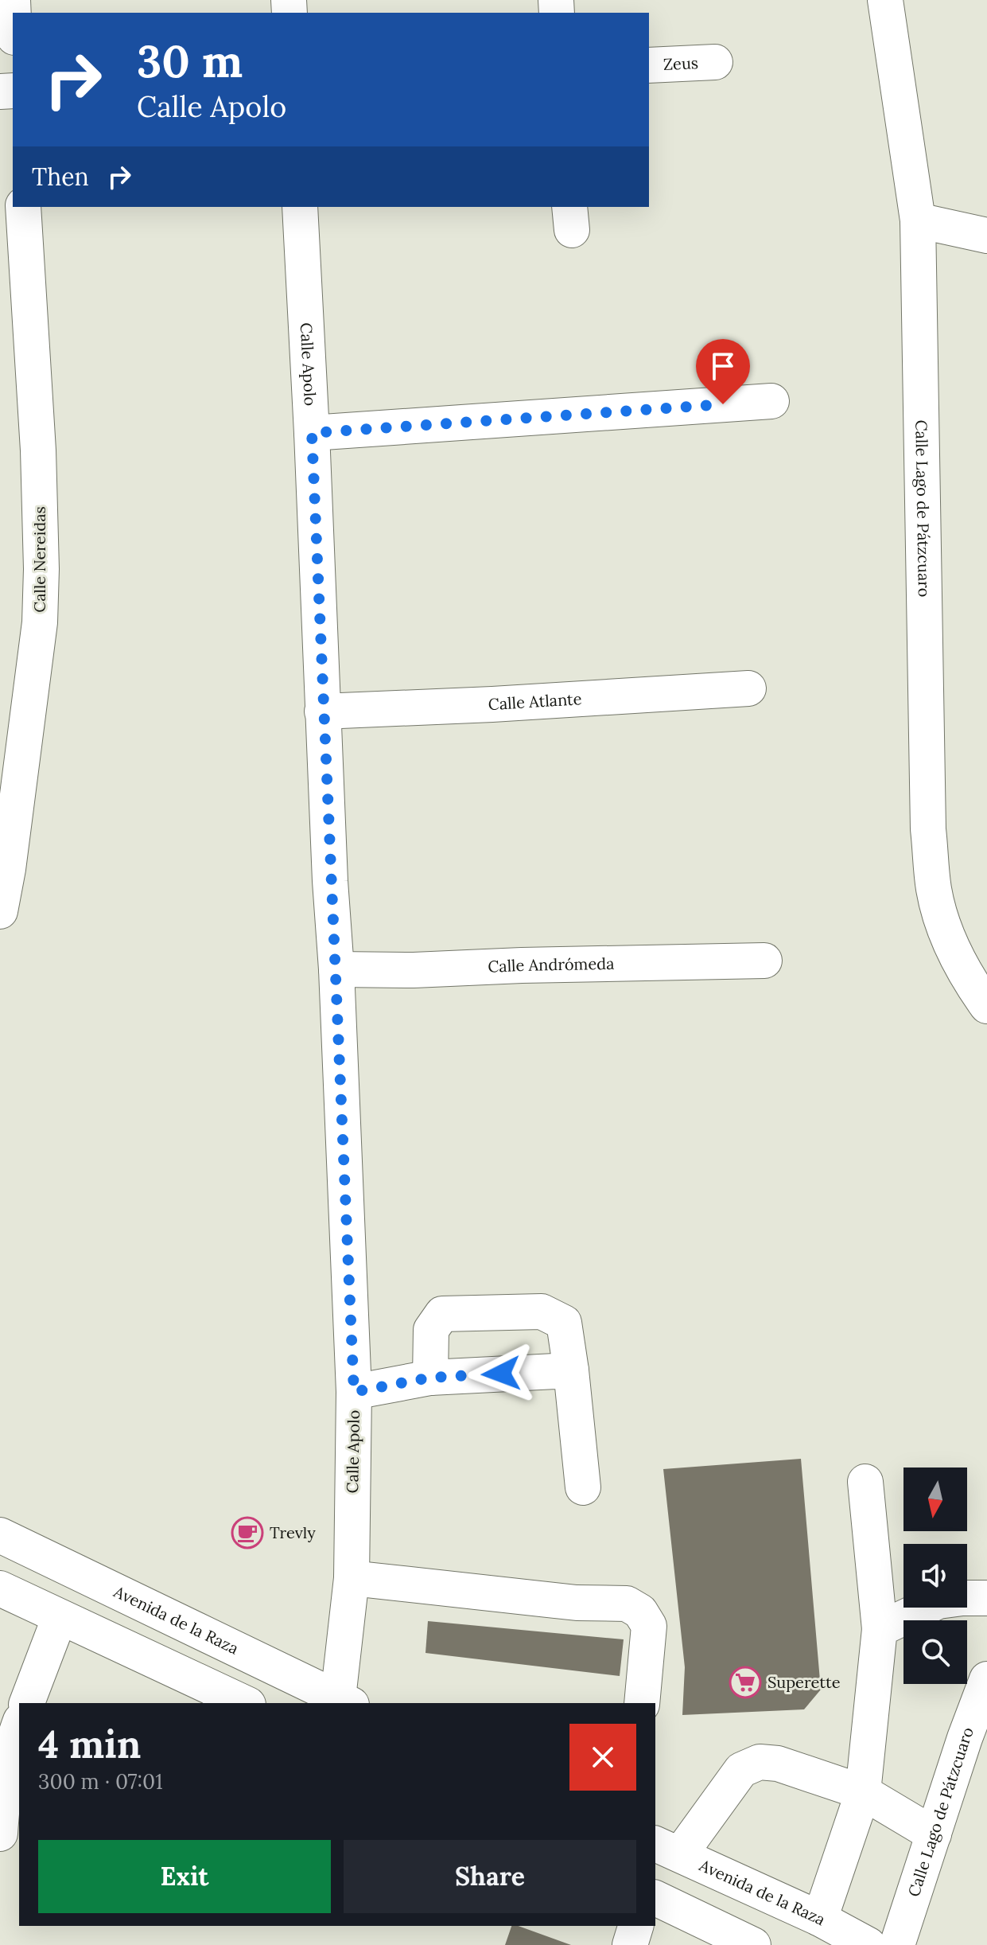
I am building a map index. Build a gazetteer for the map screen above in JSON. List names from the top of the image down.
{
  "streets": {
    "street": [
      "Zeus",
      "Calle Apolo",
      "Calle Lago de Pátzcuaro",
      "Calle Nereidas",
      "Calle Atlante",
      "Calle Andrómeda",
      "Avenida de la Raza"
    ]
  },
  "crossings": [
    ["Calle Apolo", "Calle Atlante"],
    ["Calle Apolo", "Calle Andrómeda"],
    ["Calle Apolo", "Avenida de la Raza"]
  ],
  "places": {
    "cafe": ["Trevly"],
    "supermarket": ["Superette"]
  },
  "north": "bottom",
  "page": {
    "turn": ["30 m", "Calle Apolo"],
    "then": "Then",
    "heading": ["4 min", "300 m · 07:01"],
    "buttons": ["Exit", "Share"]
  }
}
